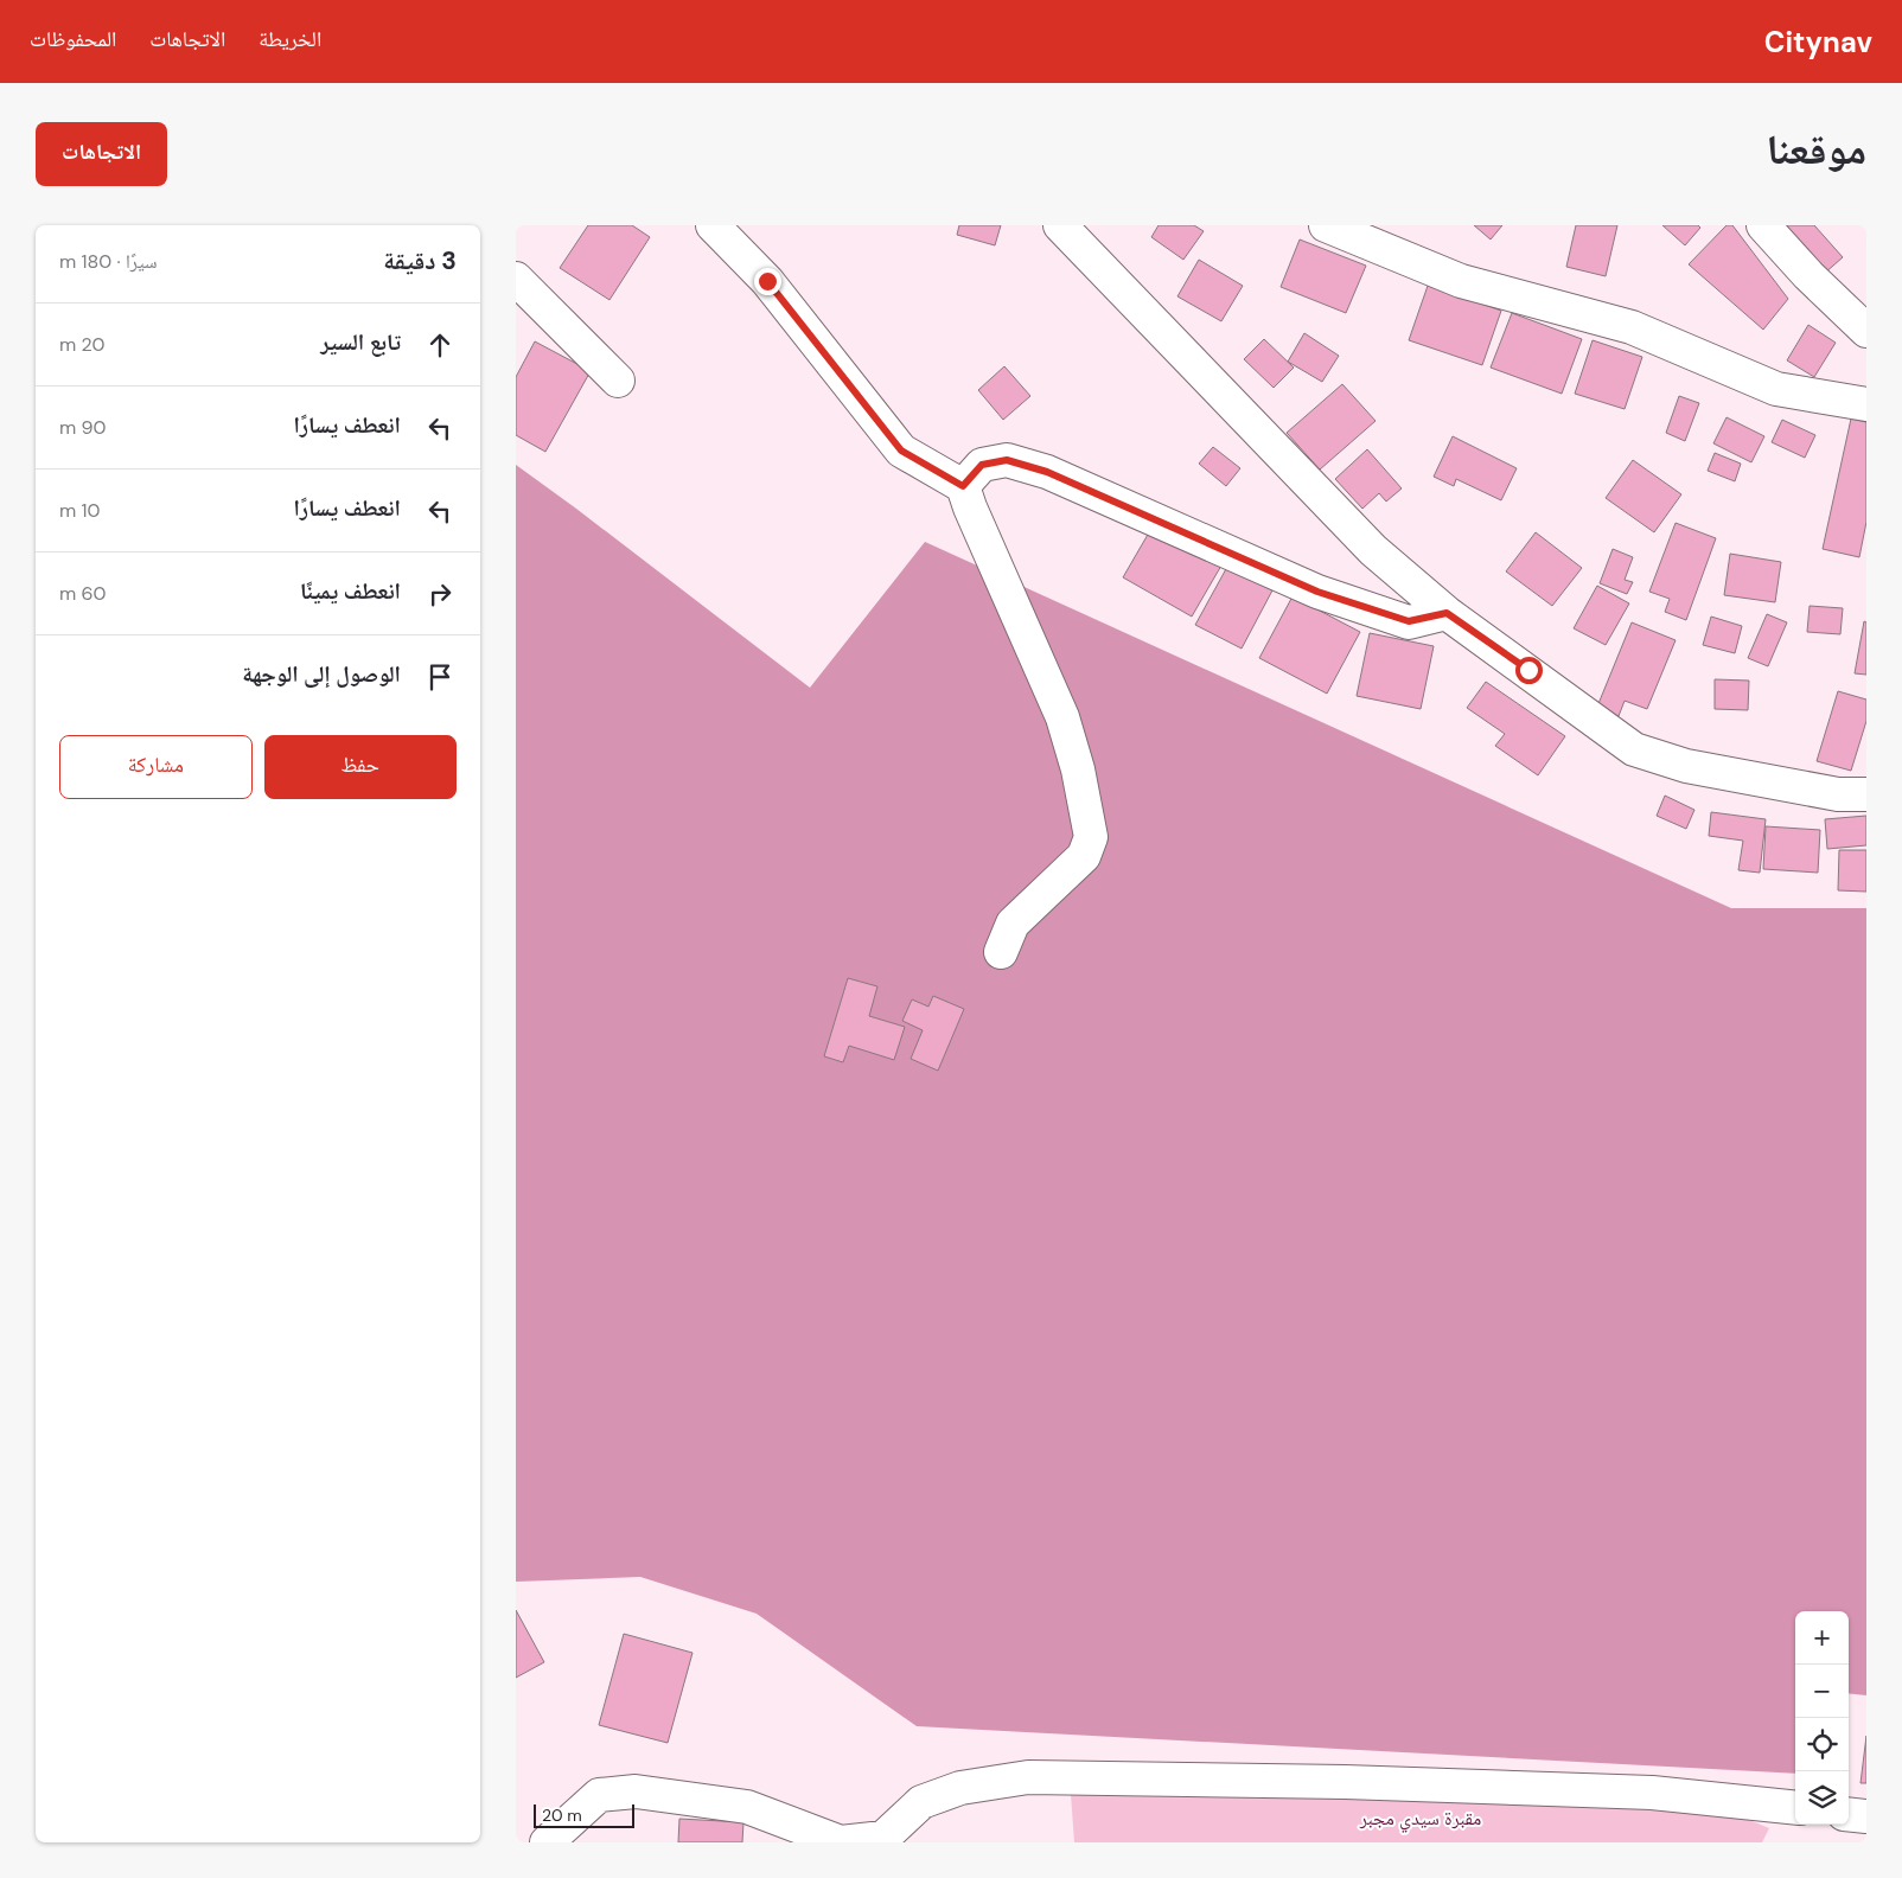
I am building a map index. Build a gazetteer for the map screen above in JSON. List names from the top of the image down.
{
  "parks": ["مقبرة سيدي مجبر"],
  "scale_bar": "20 m",
  "page": {
    "header": "Citynav",
    "nav": ["الخريطة", "الاتجاهات", "المحفوظات"],
    "title": "موقعنا",
    "buttons": [
      "الاتجاهات",
      ["حفظ", "مشاركة"]
    ],
    "heading": ["3 دقيقة", "سيرًا · 180 m"],
    "list": [
      ["تابع السير", "20 m"],
      ["انعطف يسارًا", "90 m"],
      ["انعطف يسارًا", "10 m"],
      ["انعطف يمينًا", "60 m"],
      "الوصول إلى الوجهة"
    ],
    "map_buttons": ["+", "−"],
    "scale": "20 m"
  }
}
